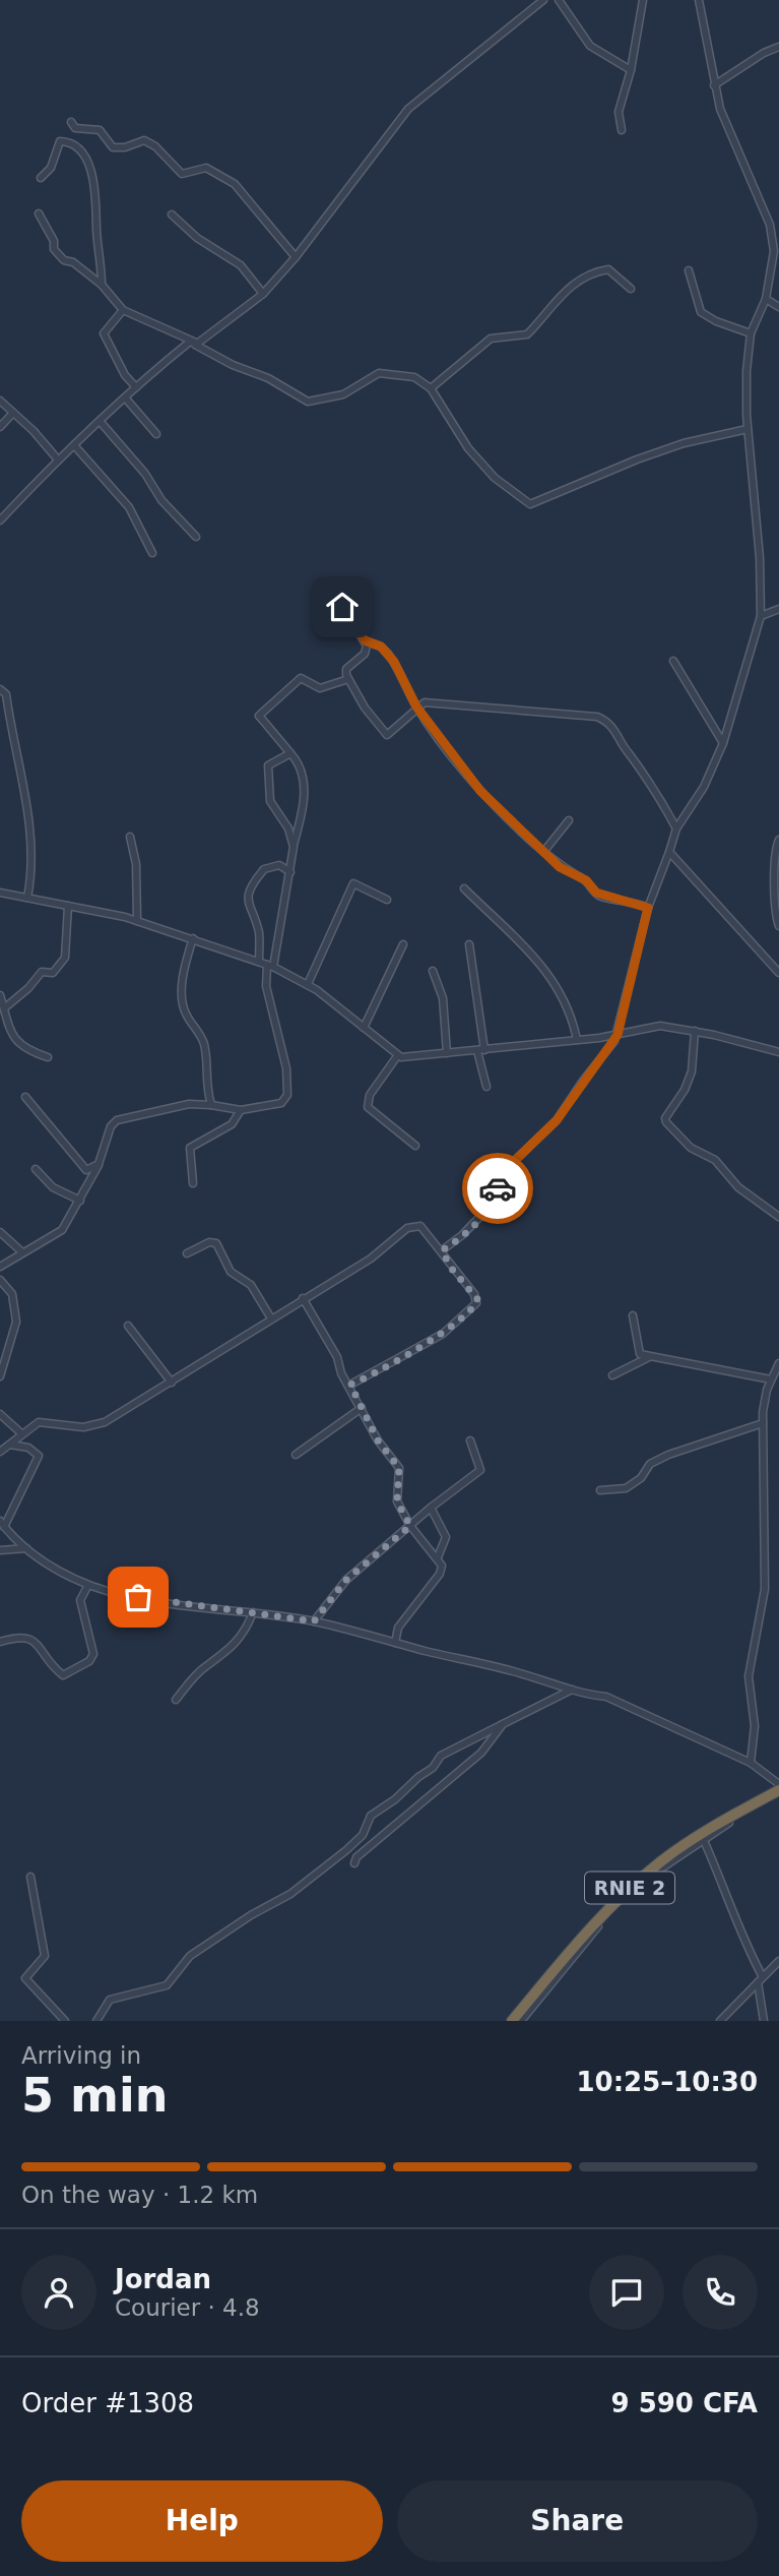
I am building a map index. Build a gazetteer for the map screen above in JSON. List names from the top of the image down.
{
  "streets": {
    "highway": ["RNIE 2"]
  },
  "page": {
    "heading": ["5 min", "Arriving in", "10:25–10:30"],
    "panel": [
      "Jordan",
      "Courier · 4.8",
      "Order #1308",
      "9 590 CFA"
    ],
    "bar": "On the way · 1.2 km",
    "buttons": ["Help", "Share"]
  }
}
